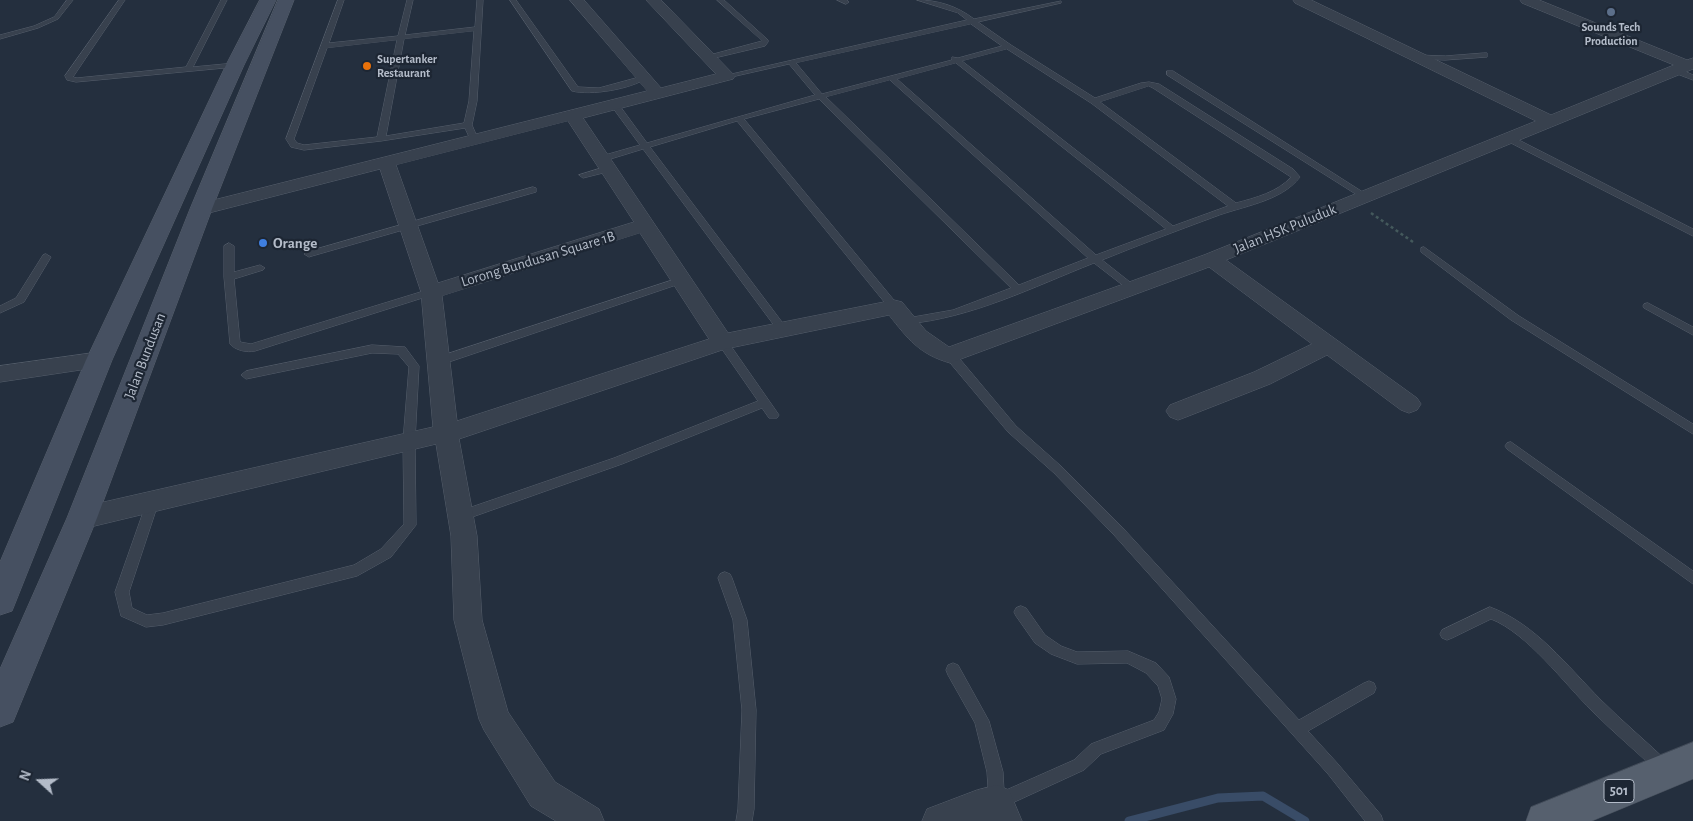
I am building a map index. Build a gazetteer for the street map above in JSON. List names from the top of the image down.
{
  "streets": {
    "main road": ["Jalan Bundusan", "501"],
    "street": ["Jalan HSK Puluduk", "Lorong Bundusan Square 1B"]
  },
  "places": ["Sounds Tech Production", "Supertanker Restaurant", "Orange"],
  "north": "left"
}
